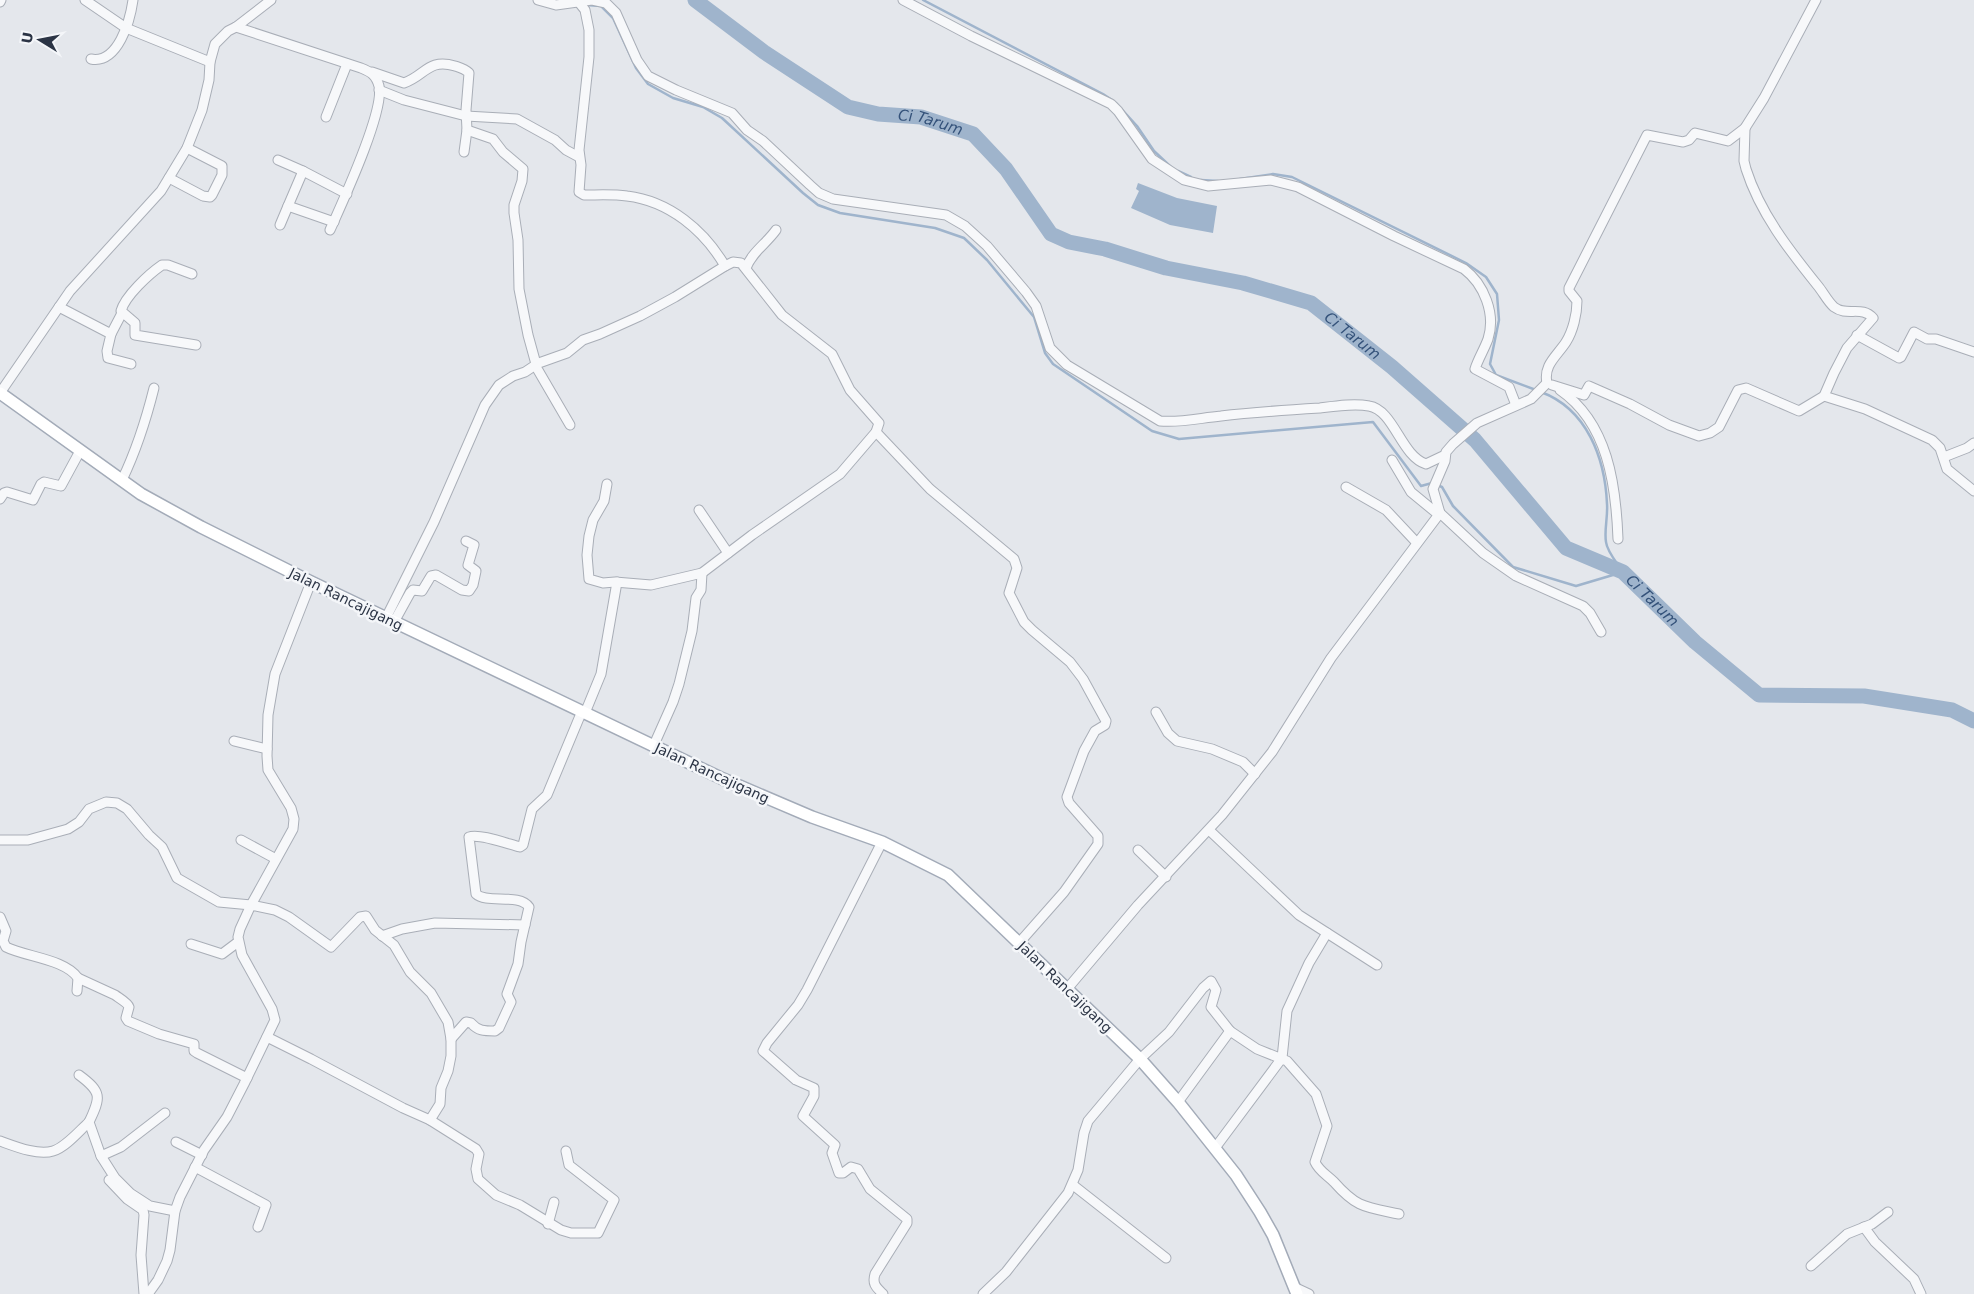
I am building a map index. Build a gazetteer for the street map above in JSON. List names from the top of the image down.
{
  "streets": {
    "main road": ["Jalan Rancajigang"]
  },
  "water": ["Ci Tarum"],
  "north": "left"
}
